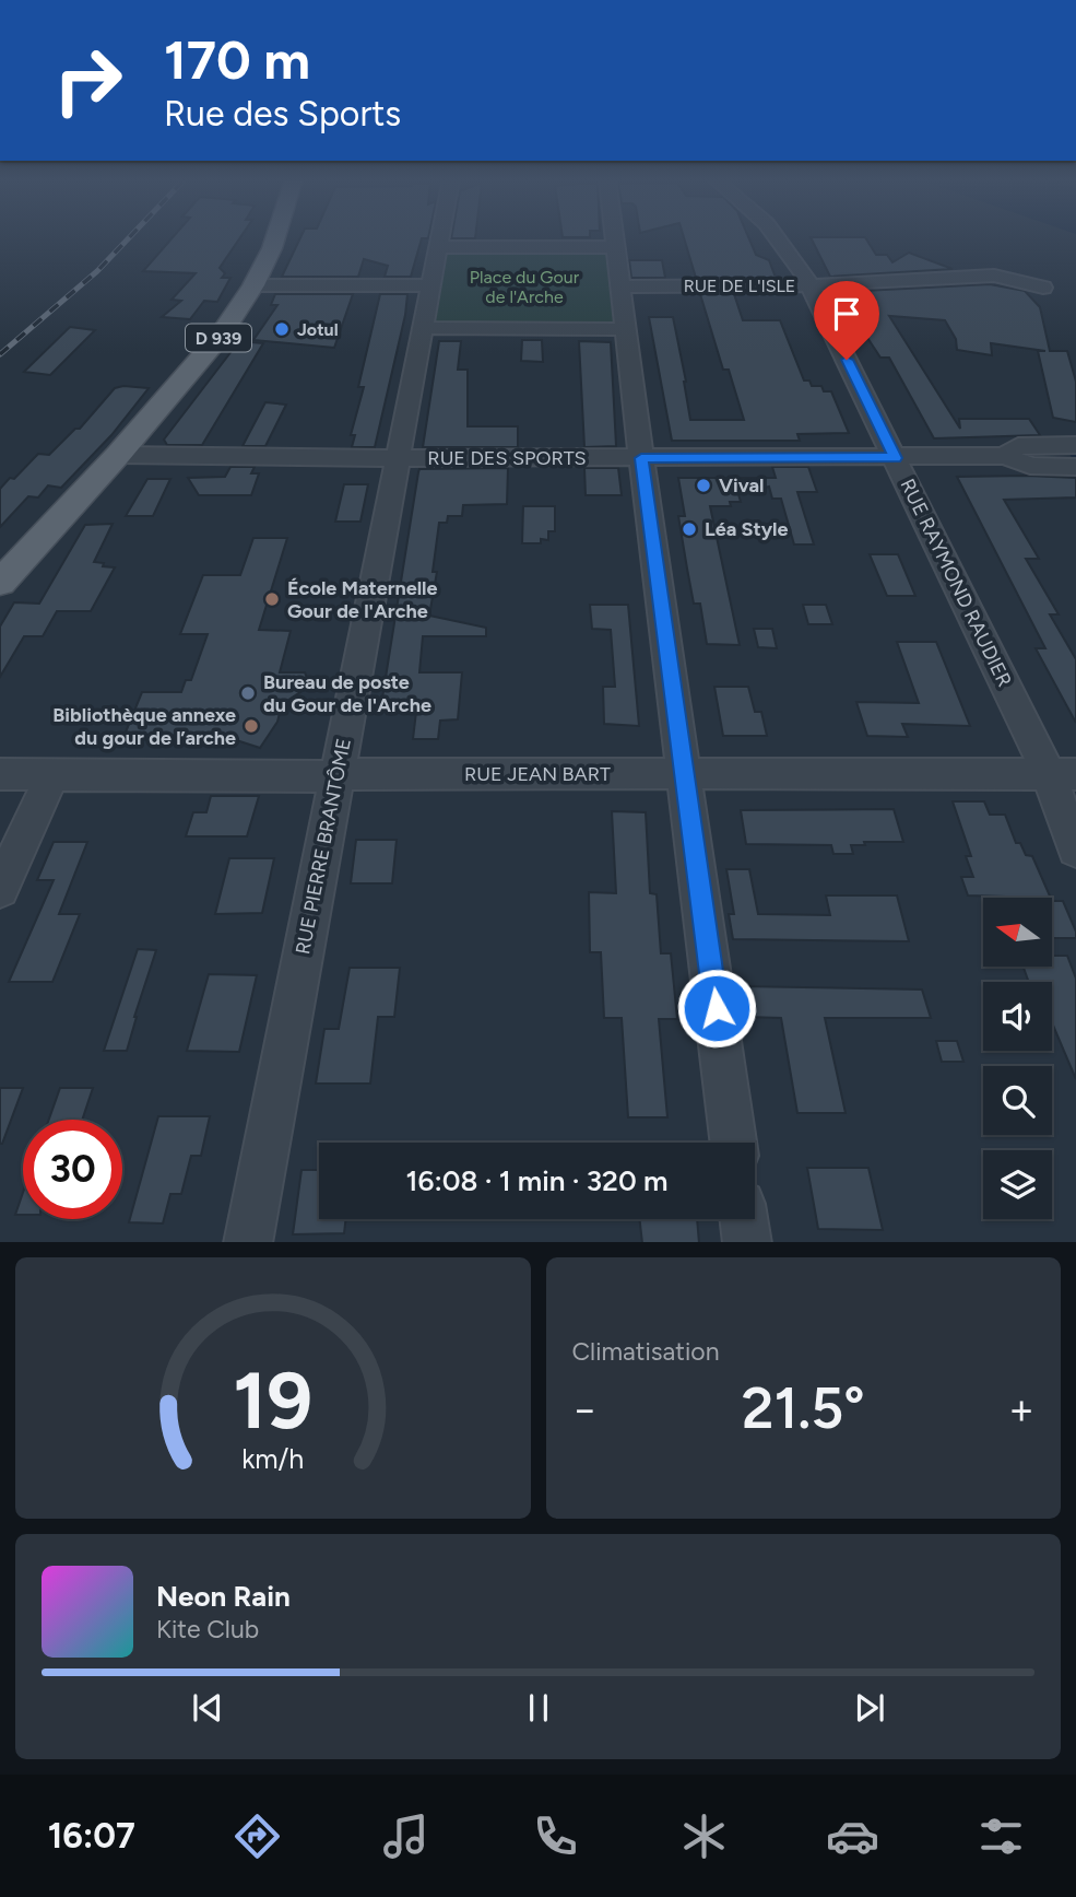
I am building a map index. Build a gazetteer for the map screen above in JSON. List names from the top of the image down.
{
  "streets": {
    "main road": ["D 939"],
    "street": [
      "RUE DE L'ISLE",
      "RUE DES SPORTS",
      "RUE RAYMOND RAUDIER",
      "RUE JEAN BART",
      "RUE PIERRE BRANTÔME"
    ]
  },
  "crossings": [
    ["RUE DE L'ISLE", "RUE RAYMOND RAUDIER"],
    ["D 939", "RUE DES SPORTS"],
    ["RUE DES SPORTS", "RUE RAYMOND RAUDIER"],
    ["RUE DES SPORTS", "RUE PIERRE BRANTÔME"],
    ["RUE RAYMOND RAUDIER", "RUE JEAN BART"],
    ["RUE JEAN BART", "RUE PIERRE BRANTÔME"]
  ],
  "parks": ["Place du Gour de l'Arche"],
  "places": [
    "Jotul",
    "Vival",
    "Léa Style",
    "École Maternelle Gour de l'Arche",
    "Bureau de poste du Gour de l'Arche",
    "Bibliothèque annexe du gour de l’arche"
  ],
  "north": "left",
  "page": {
    "turn": ["170 m", "Rue des Sports"],
    "limit": "30",
    "trip": "16:08 · 1 min · 320 m",
    "tile": "Climatisation",
    "heat": ["−", "21.5°", "+"],
    "song": ["Neon Rain", "Kite Club"],
    "tabs": "16:07",
    "gauge": ["19", "km/h"]
  }
}
